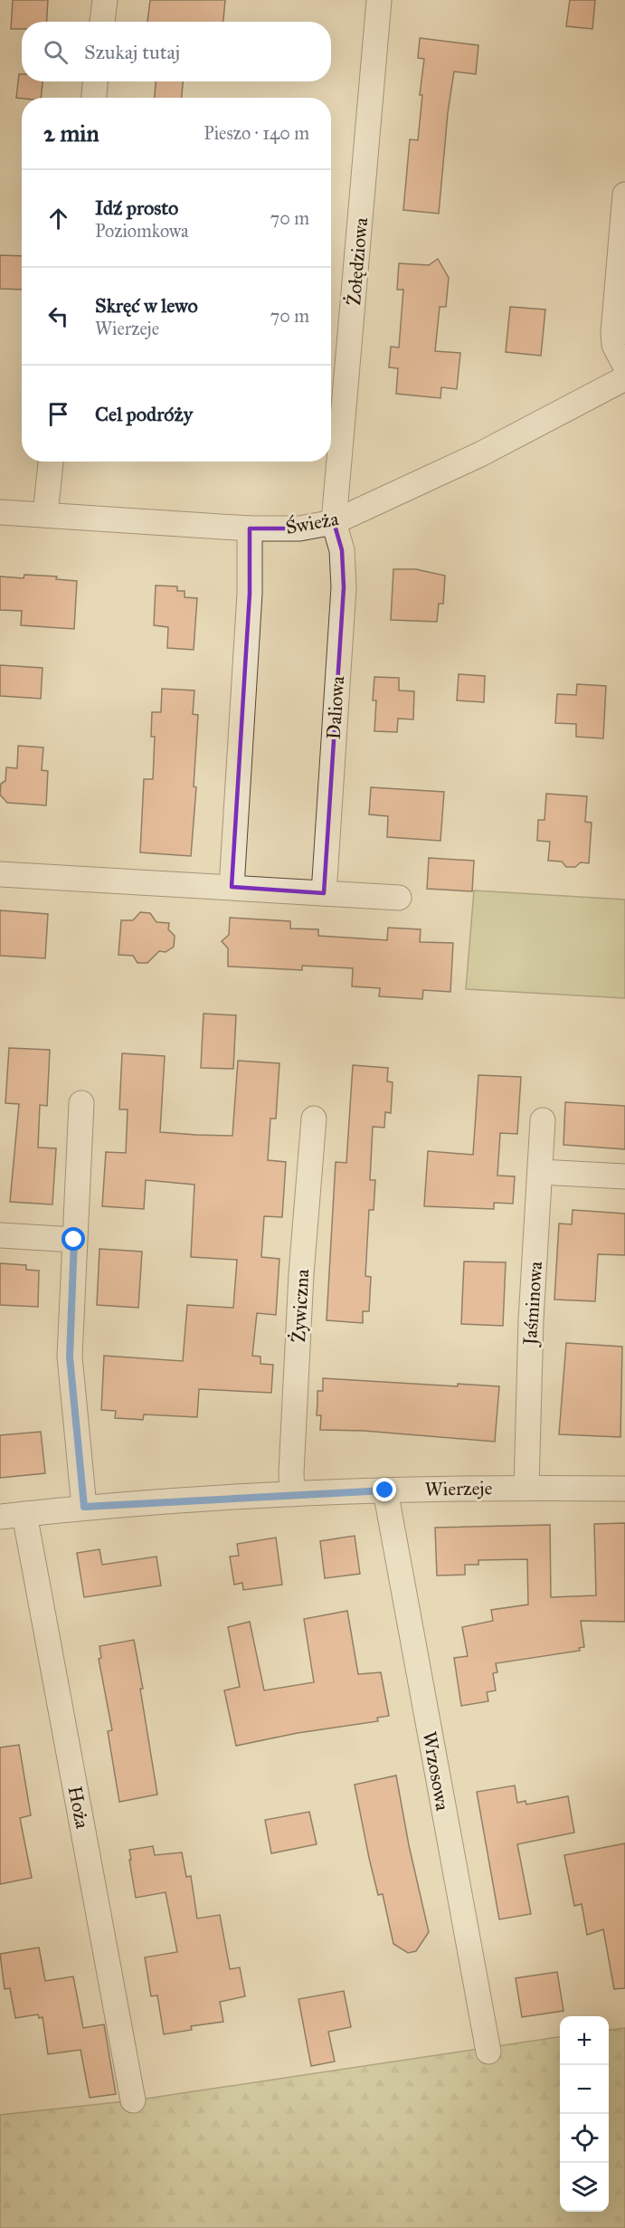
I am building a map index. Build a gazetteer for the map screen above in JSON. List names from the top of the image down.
{
  "streets": {
    "street": [
      "Żołędziowa",
      "Świeża",
      "Daliowa",
      "Jaśminowa",
      "Żywiczna",
      "Wierzeje",
      "Wrzosowa",
      "Hoża"
    ]
  },
  "crossings": [
    ["Żołędziowa", "Świeża"],
    ["Żołędziowa", "Daliowa"],
    ["Świeża", "Daliowa"],
    ["Jaśminowa", "Wierzeje"],
    ["Żywiczna", "Wierzeje"],
    ["Wierzeje", "Wrzosowa"],
    ["Wierzeje", "Hoża"]
  ],
  "page": {
    "search": "Szukaj tutaj",
    "heading": ["2 min", "Pieszo · 140 m"],
    "list": [
      ["Idź prosto", "Poziomkowa", "70 m"],
      ["Skręć w lewo", "Wierzeje", "70 m"],
      "Cel podróży"
    ],
    "map_buttons": ["+", "−"]
  }
}
